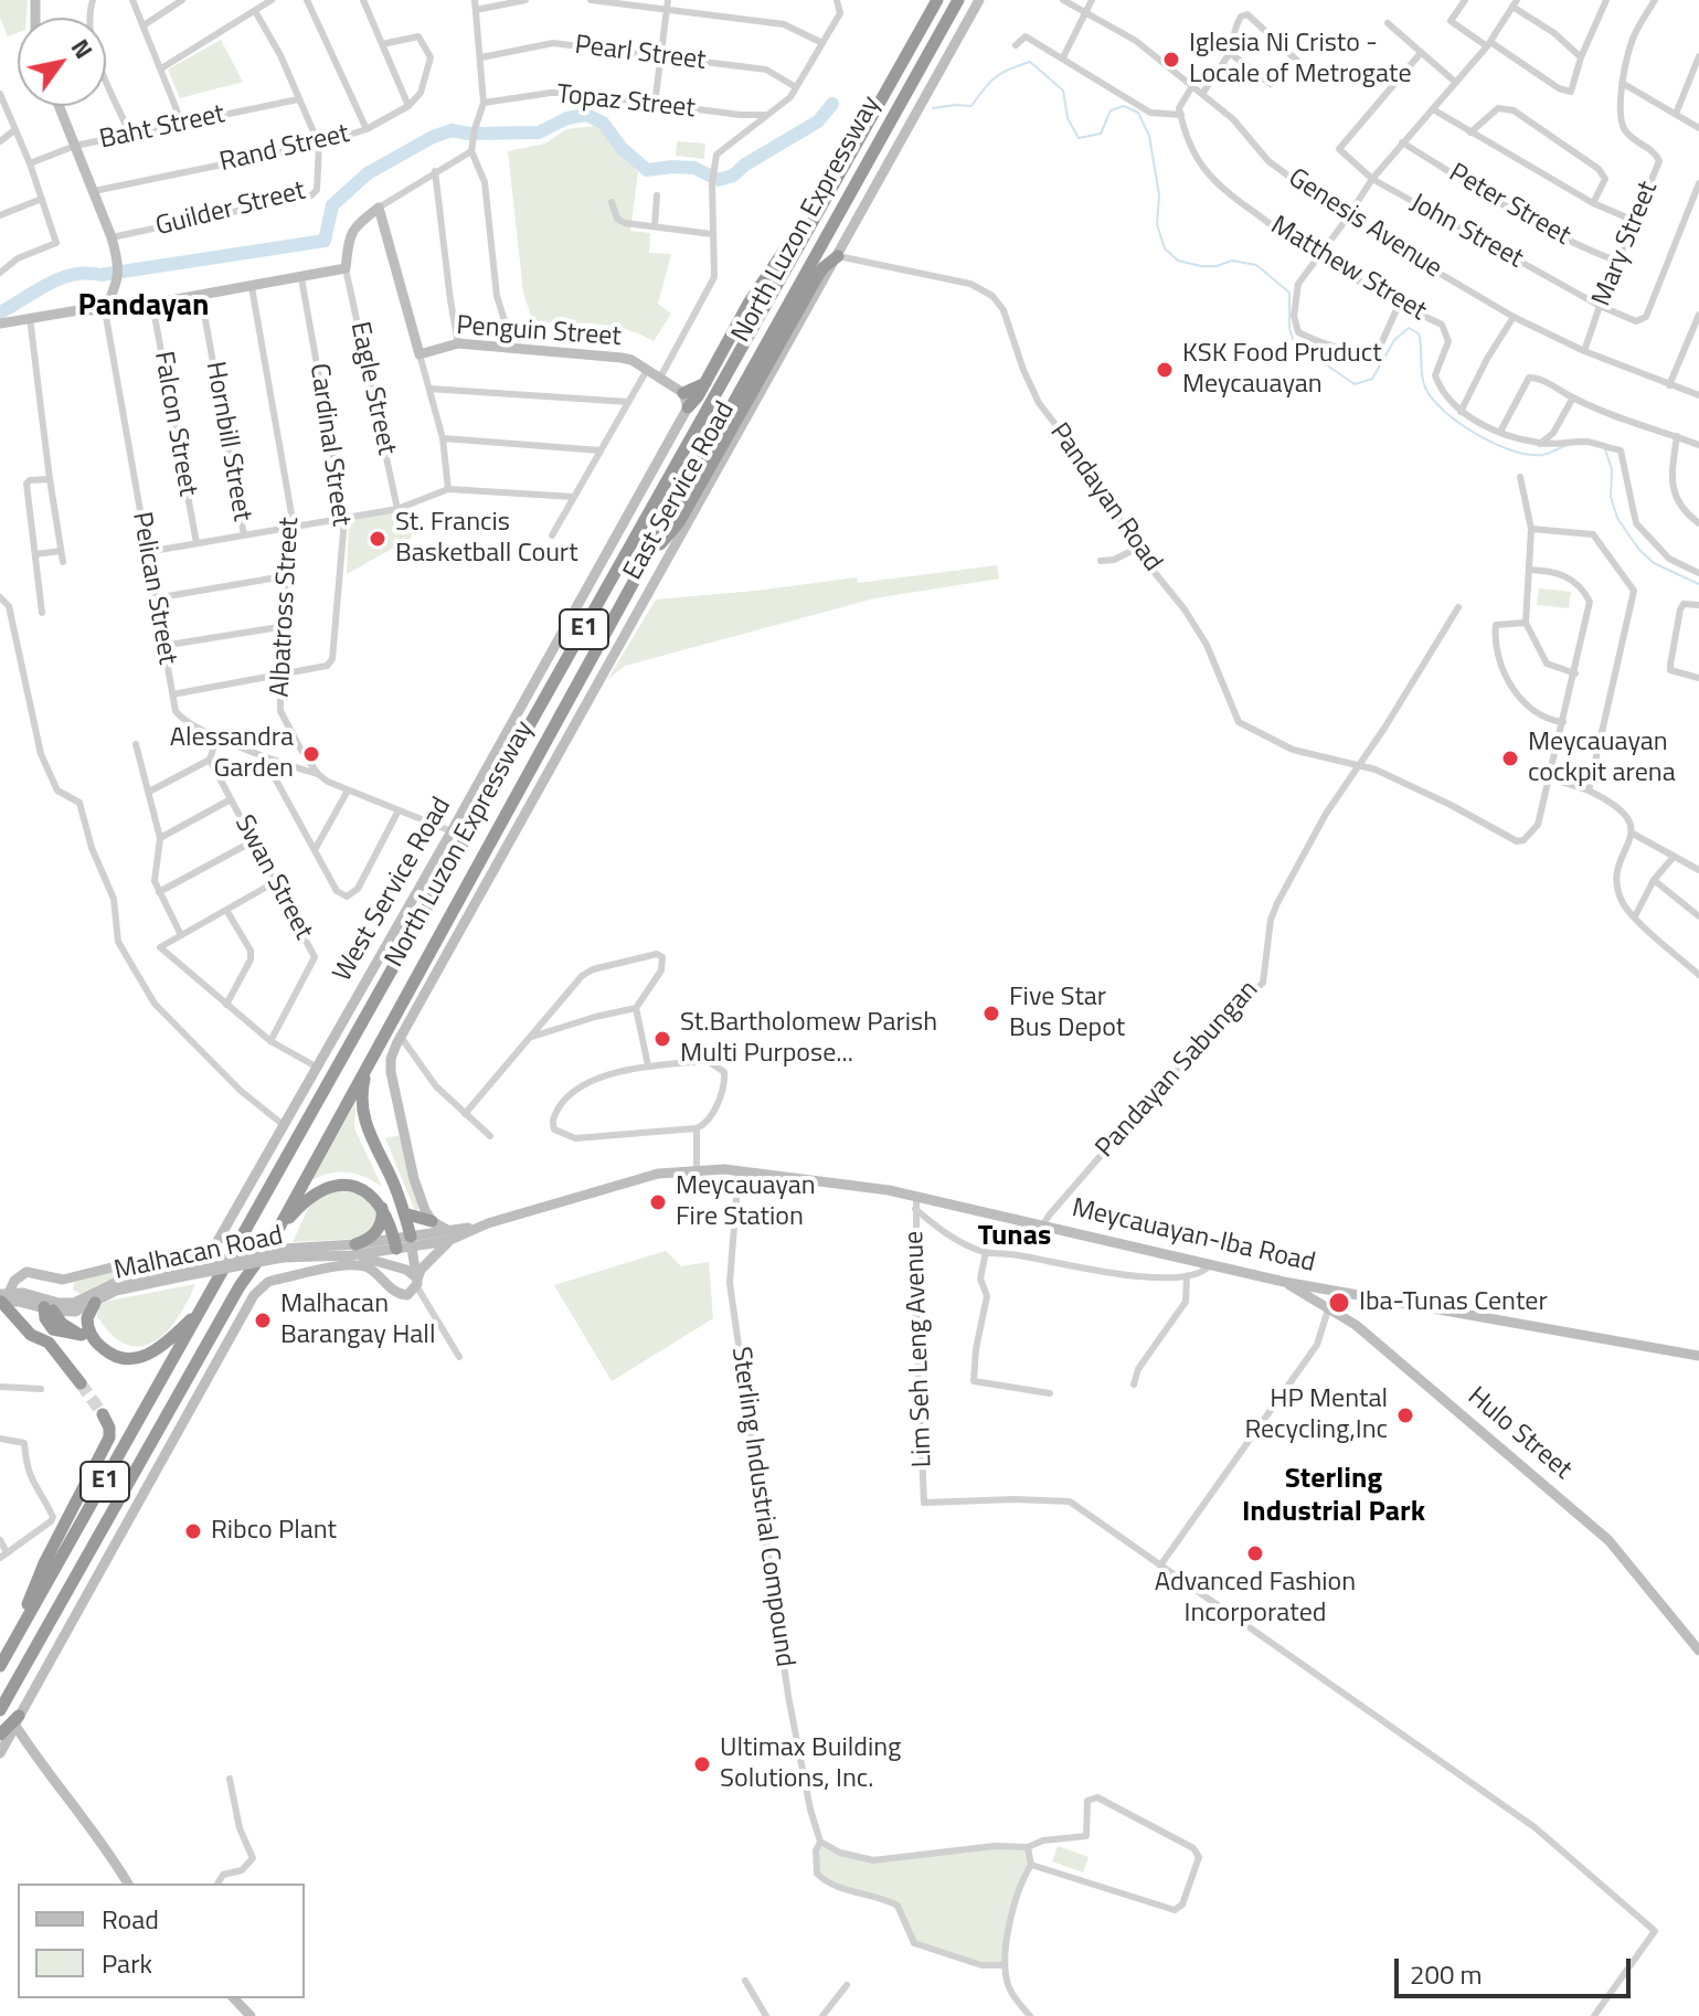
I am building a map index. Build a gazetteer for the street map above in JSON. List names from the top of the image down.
{
  "streets": {
    "highway": ["North Luzon Expressway", "E1"],
    "main road": [
      "Penguin Street",
      "East Service Road",
      "West Service Road",
      "Meycauayan-Iba Road",
      "Malhacan Road",
      "Hulo Street"
    ],
    "street": [
      "Pearl Street",
      "Topaz Street",
      "Baht Street",
      "Rand Street",
      "Peter Street",
      "Guilder Street",
      "Genesis Avenue",
      "John Street",
      "Mary Street",
      "Matthew Street",
      "Eagle Street",
      "Falcon Street",
      "Hornbill Street",
      "Cardinal Street",
      "Pandayan Road",
      "Pelican Street",
      "Albatross Street",
      "Swan Street",
      "Pandayan Sabungan",
      "Lim Seh Leng Avenue",
      "Sterling Industrial Compound"
    ]
  },
  "crossings": [
    ["Baht Street", "Guilder Street"],
    ["Rand Street", "Guilder Street"],
    ["Peter Street", "Mary Street"],
    ["Genesis Avenue", "Mary Street"],
    ["John Street", "Mary Street"],
    ["Cardinal Street", "Pelican Street"],
    ["Cardinal Street", "Albatross Street"],
    ["East Service Road", "Pandayan Road"],
    ["East Service Road", "Meycauayan-Iba Road"],
    ["East Service Road", "Malhacan Road"],
    ["Pandayan Road", "Pandayan Sabungan"],
    ["Pelican Street", "Albatross Street"],
    ["West Service Road", "Malhacan Road"],
    ["Pandayan Sabungan", "Meycauayan-Iba Road"],
    ["Meycauayan-Iba Road", "Malhacan Road"],
    ["Meycauayan-Iba Road", "Lim Seh Leng Avenue"],
    ["Meycauayan-Iba Road", "Hulo Street"],
    ["Meycauayan-Iba Road", "Sterling Industrial Compound"]
  ],
  "districts": ["Pandayan", "Tunas", "Sterling Industrial Park"],
  "places": [
    "Iglesia Ni Cristo - Locale of Metrogate",
    "KSK Food Pruduct Meycauayan",
    "St. Francis Basketball Court",
    "Alessandra Garden",
    "Meycauayan cockpit arena",
    "Five Star Bus Depot",
    "St.Bartholomew Parish Multi Purpose...",
    "Meycauayan Fire Station",
    "Iba-Tunas Center",
    "Malhacan Barangay Hall",
    "HP Mental Recycling,Inc",
    "Ribco Plant",
    "Advanced Fashion Incorporated",
    "Ultimax Building Solutions, Inc."
  ],
  "legend": ["Road", "Park"],
  "scale_bar": "200 m",
  "north": "top right"
}
